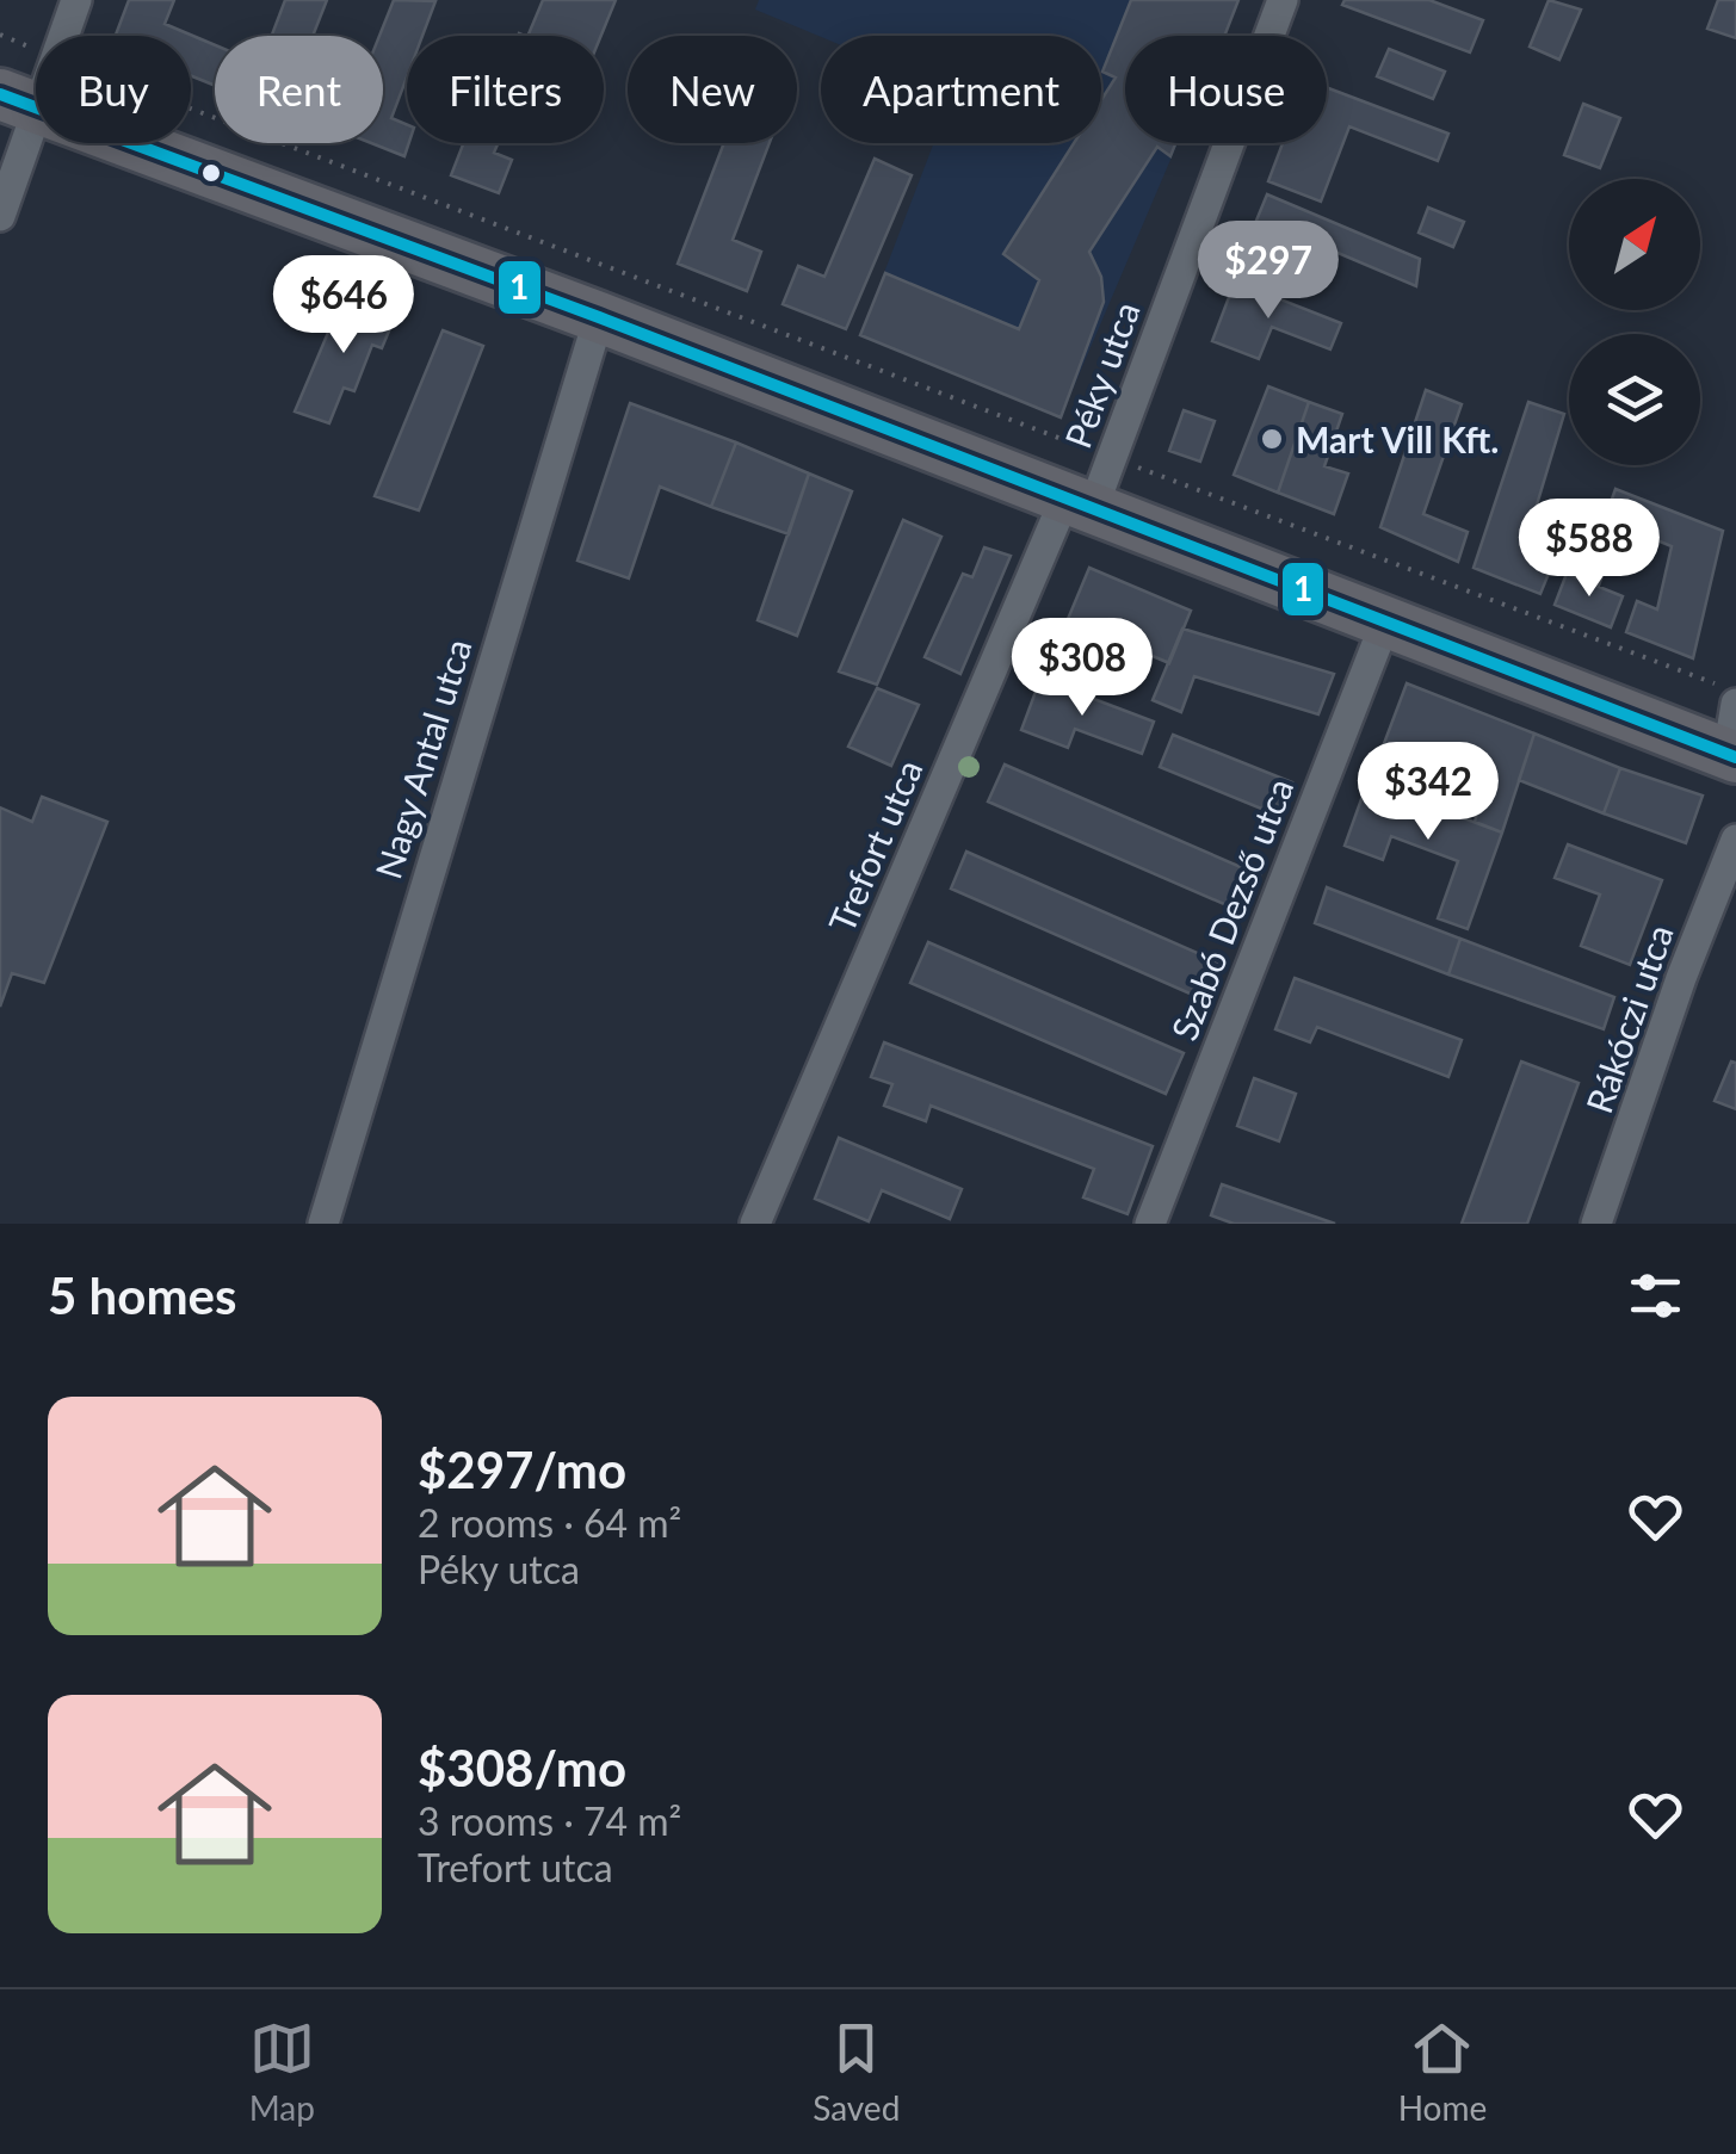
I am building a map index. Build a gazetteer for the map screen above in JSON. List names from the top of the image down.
{
  "streets": {
    "street": [
      "Péky utca",
      "Nagy Antal utca",
      "Trefort utca",
      "Szabó Dezső utca",
      "Rákóczi utca"
    ]
  },
  "crossings": [
    ["Péky utca", "Trefort utca"]
  ],
  "places": ["Mart Vill Kft."],
  "lines": ["transit line 1"],
  "north": "top right",
  "page": {
    "chip": [
      "Buy",
      "Rent",
      "Filters",
      "New",
      "Apartment",
      "House"
    ],
    "price": [
      "$297",
      "$646",
      "$588",
      "$308",
      "$342"
    ],
    "heading": "5 homes",
    "list": [
      {
        "name": "$297/mo",
        "note": "2 rooms · 64 m² · Péky utca"
      },
      {
        "name": "$308/mo",
        "note": "3 rooms · 74 m² · Trefort utca"
      }
    ],
    "tabs": ["Map", "Saved", "Home"]
  }
}
